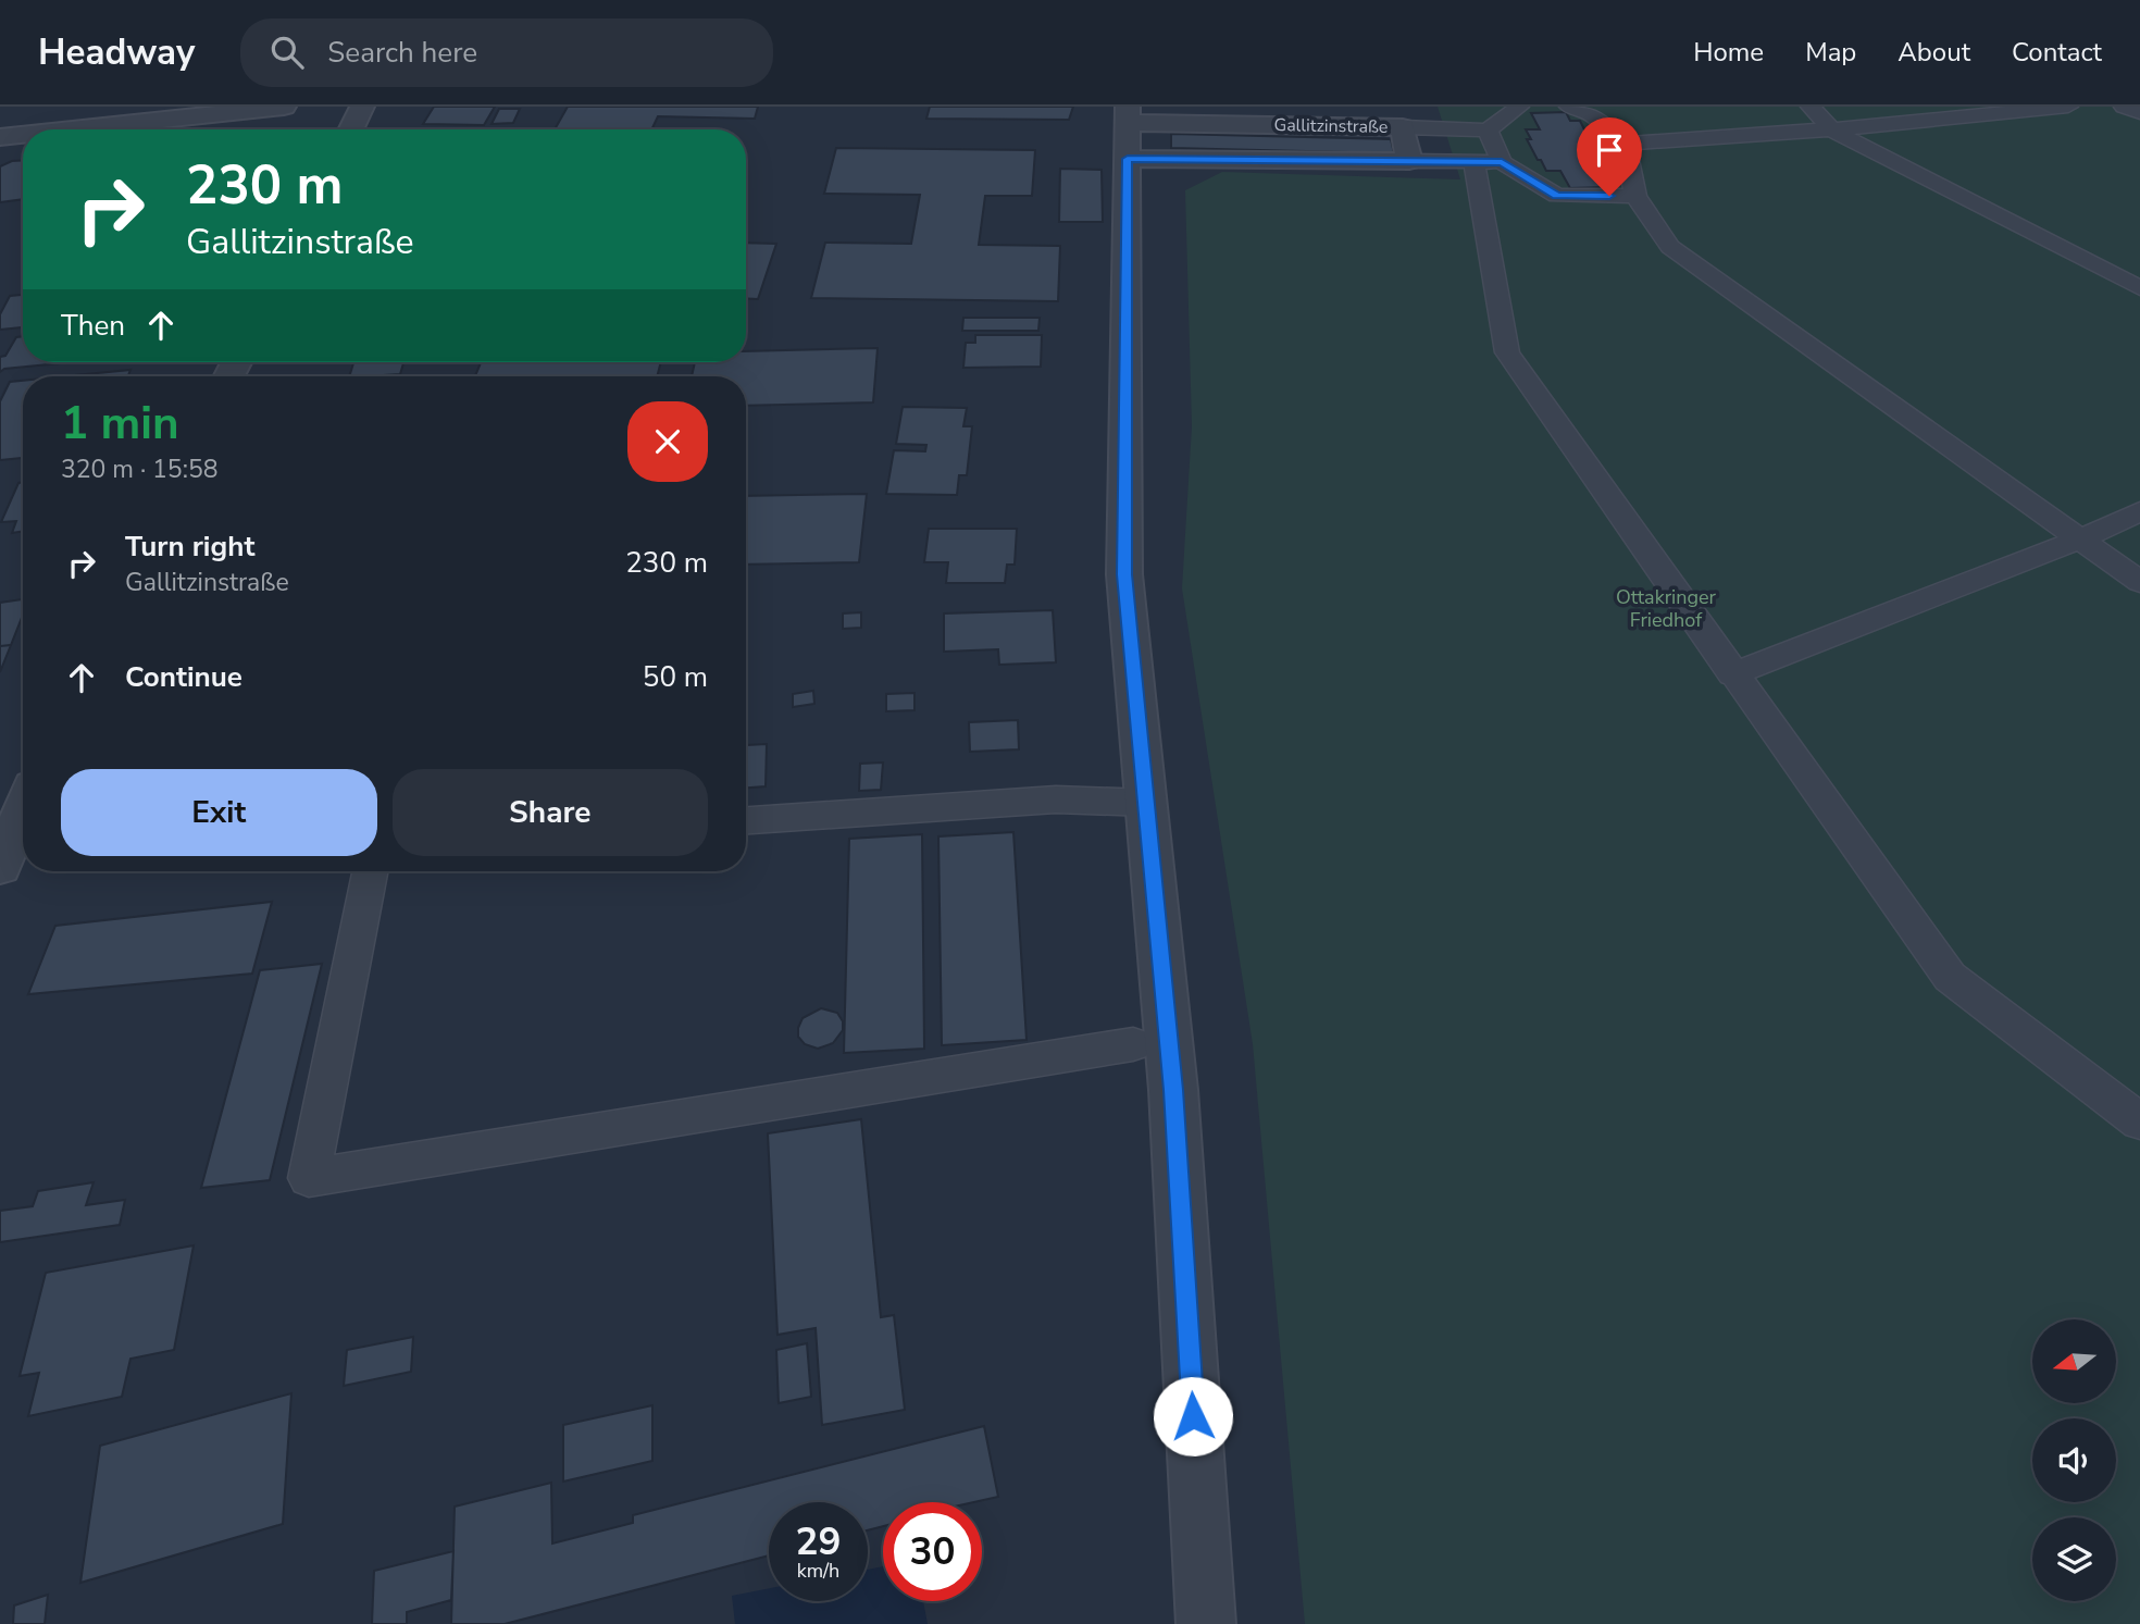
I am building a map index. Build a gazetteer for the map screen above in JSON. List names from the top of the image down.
{
  "streets": {
    "street": ["Gallitzinstraße"]
  },
  "parks": ["Ottakringer Friedhof"],
  "north": "left",
  "page": {
    "header": "Headway",
    "search": "Search here",
    "nav": [
      "Home",
      "Map",
      "About",
      "Contact"
    ],
    "turn": ["230 m", "Gallitzinstraße"],
    "then": "Then",
    "heading": ["1 min", "320 m · 15:58"],
    "list": [
      {
        "name": "Turn right",
        "note": "Gallitzinstraße",
        "value": "230 m"
      },
      {
        "name": "Continue",
        "value": "50 m"
      }
    ],
    "buttons": ["Exit", "Share"],
    "speed": "29 km/h",
    "limit": "30"
  }
}
